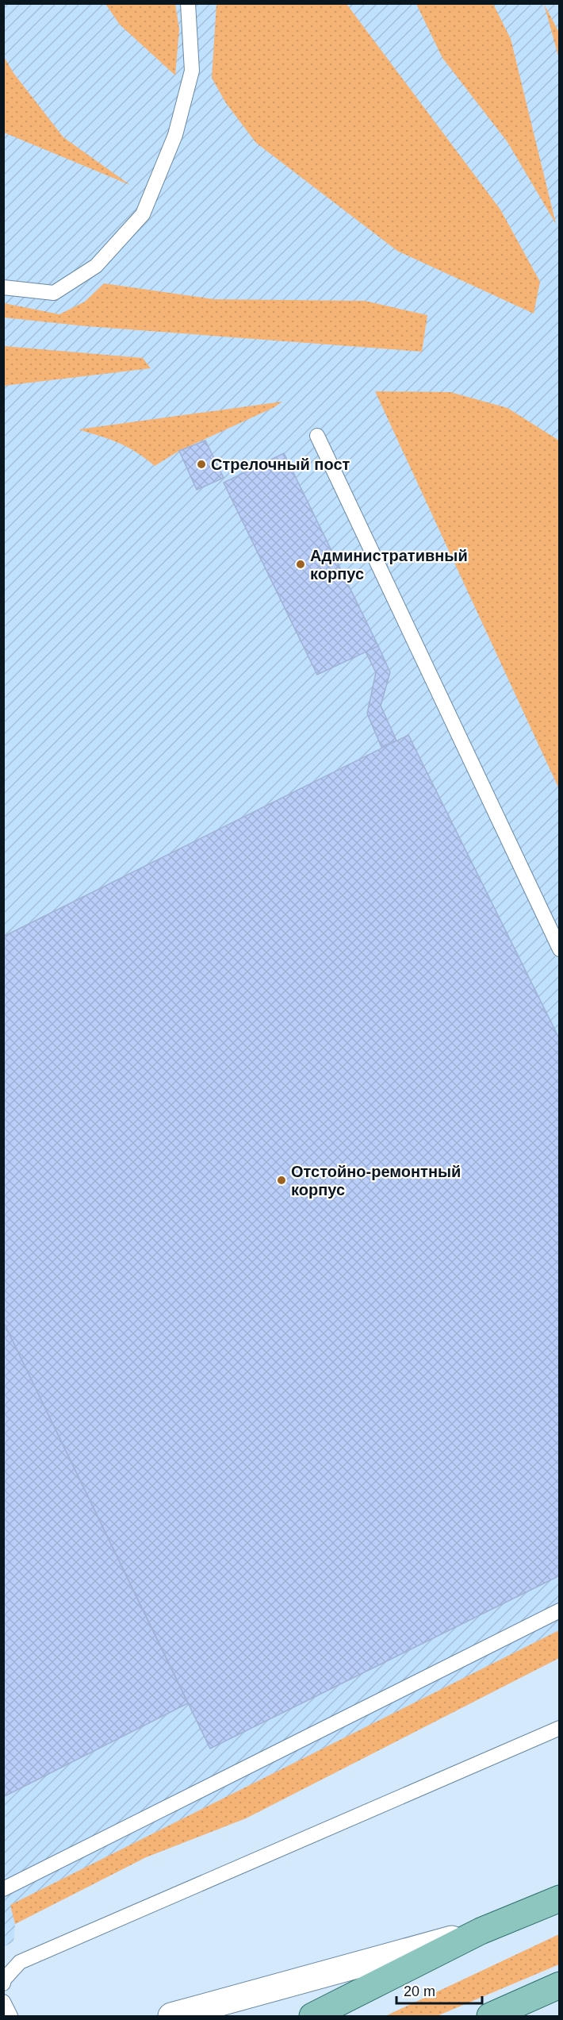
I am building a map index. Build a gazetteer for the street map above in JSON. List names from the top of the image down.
{
  "places": ["Стрелочный пост", "Административный корпус", "Отстойно-ремонтный корпус"],
  "scale_bar": "20 m"
}
